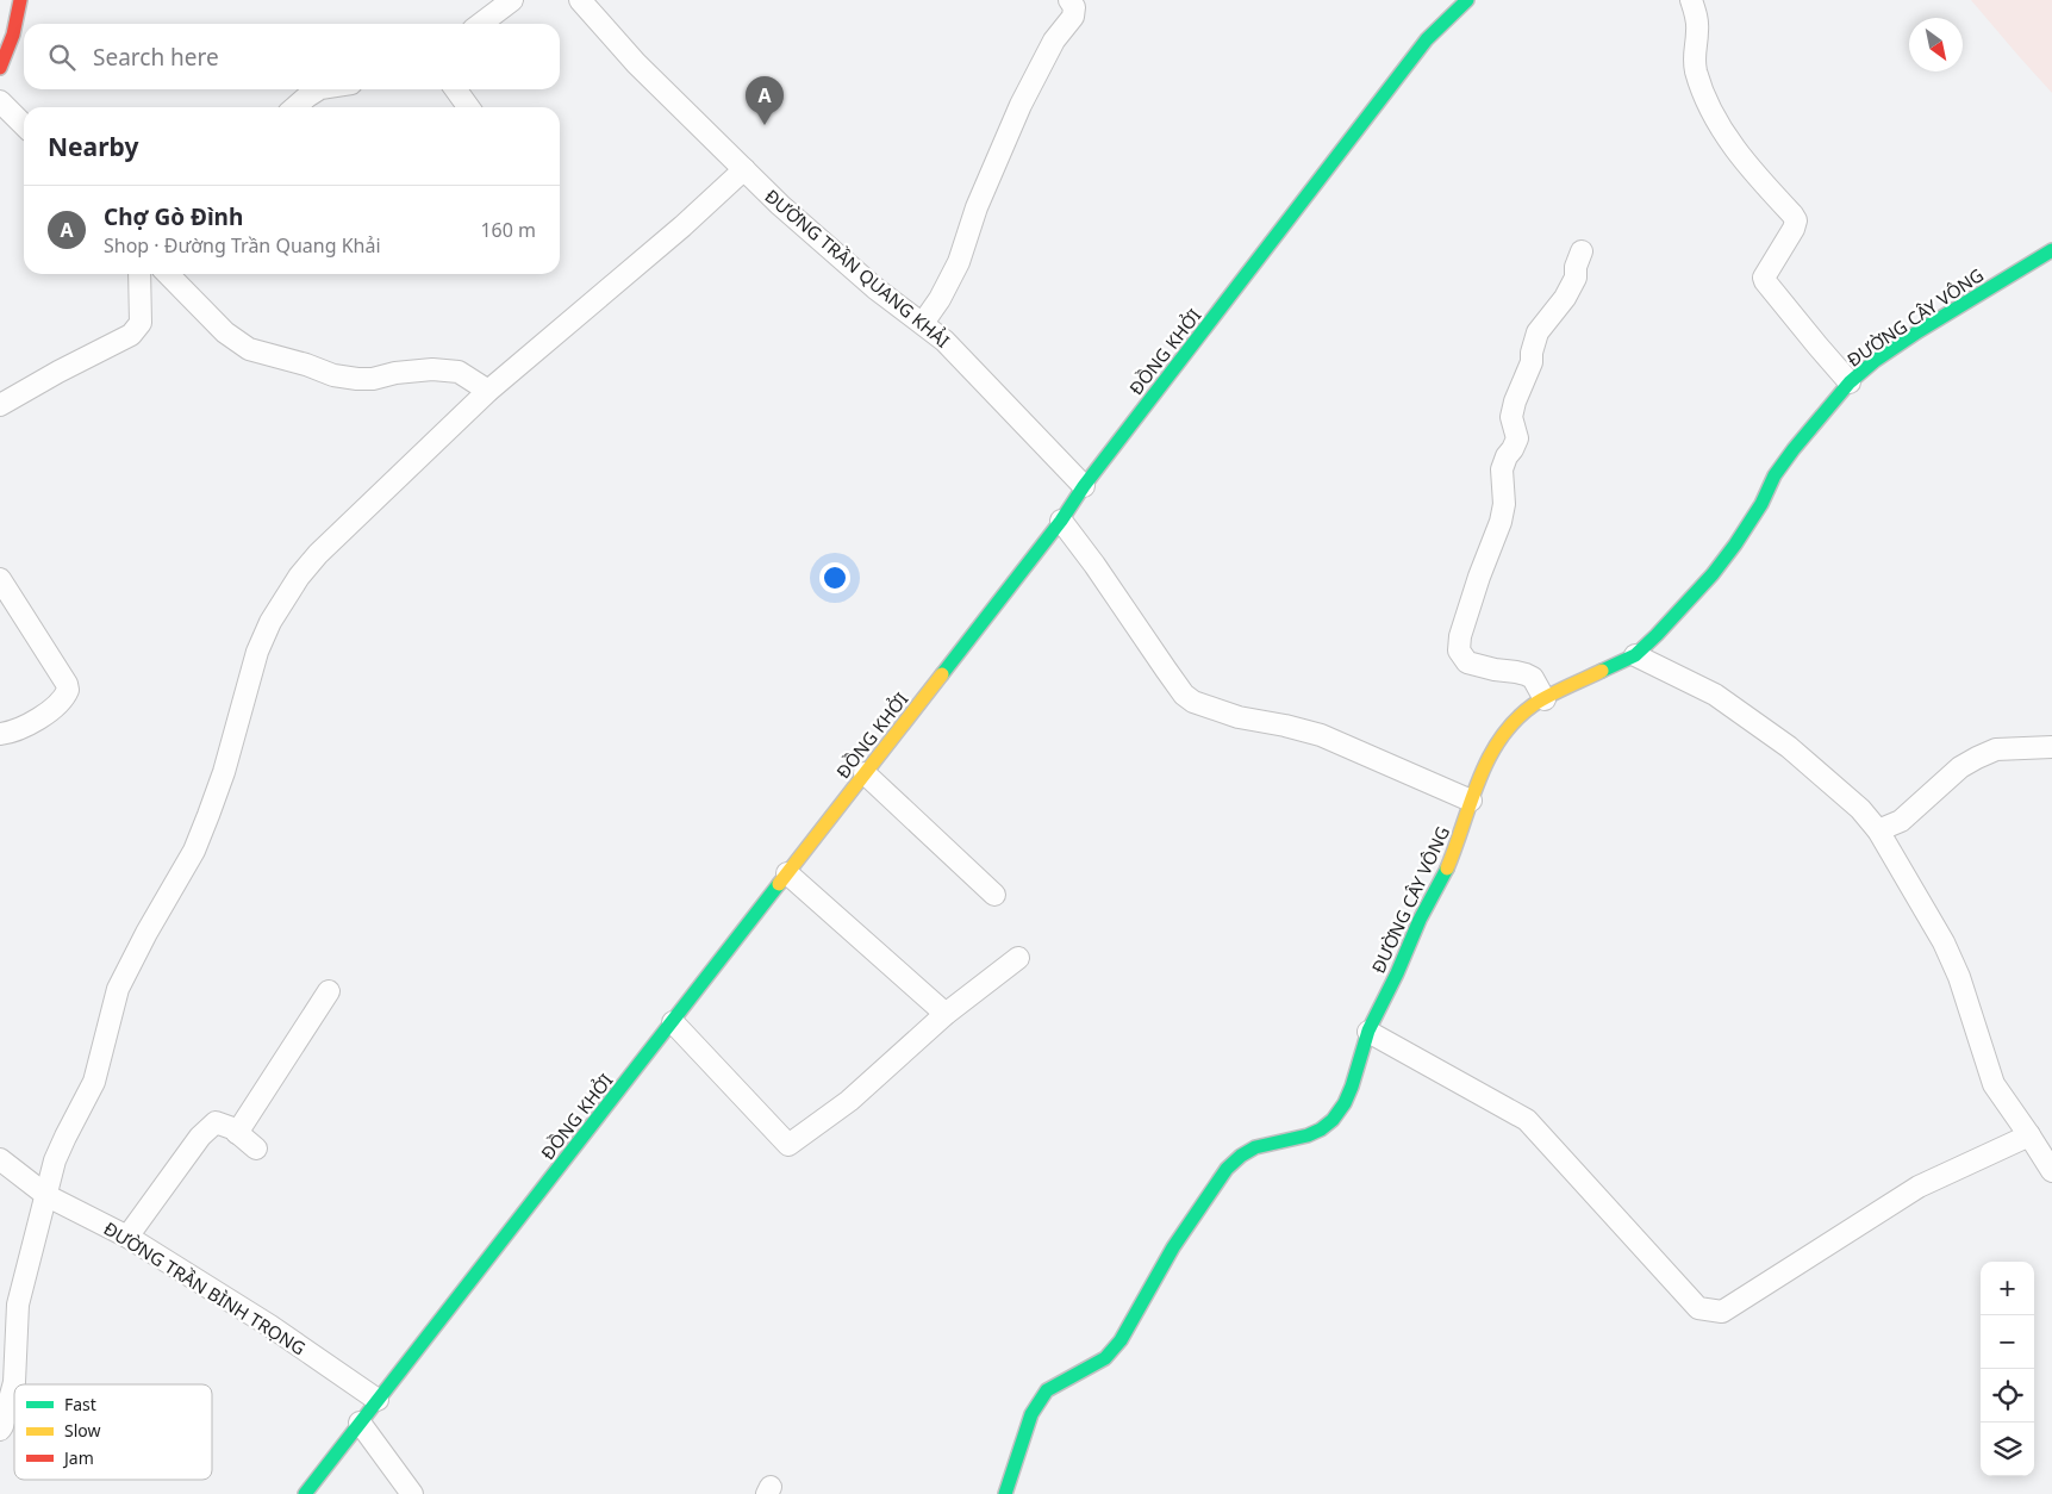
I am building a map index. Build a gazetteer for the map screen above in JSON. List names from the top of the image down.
{
  "streets": {
    "main road": ["ĐƯỜNG CÂY VÔNG", "ĐỒNG KHỞI"],
    "street": ["ĐƯỜNG TRẦN QUANG KHẢI", "ĐƯỜNG TRẦN BÌNH TRỌNG"]
  },
  "crossings": [
    ["ĐƯỜNG TRẦN QUANG KHẢI", "ĐỒNG KHỞI"],
    ["ĐỒNG KHỞI", "ĐƯỜNG TRẦN BÌNH TRỌNG"]
  ],
  "legend": ["Fast", "Slow", "Jam"],
  "north": "bottom right",
  "page": {
    "search": "Search here",
    "pins": "A",
    "heading": "Nearby",
    "list": [
      {
        "mark": "A",
        "name": "Chợ Gò Đình",
        "note": "Shop · Đường Trần Quang Khải",
        "value": "160 m"
      }
    ],
    "map_buttons": ["+", "−"]
  }
}
